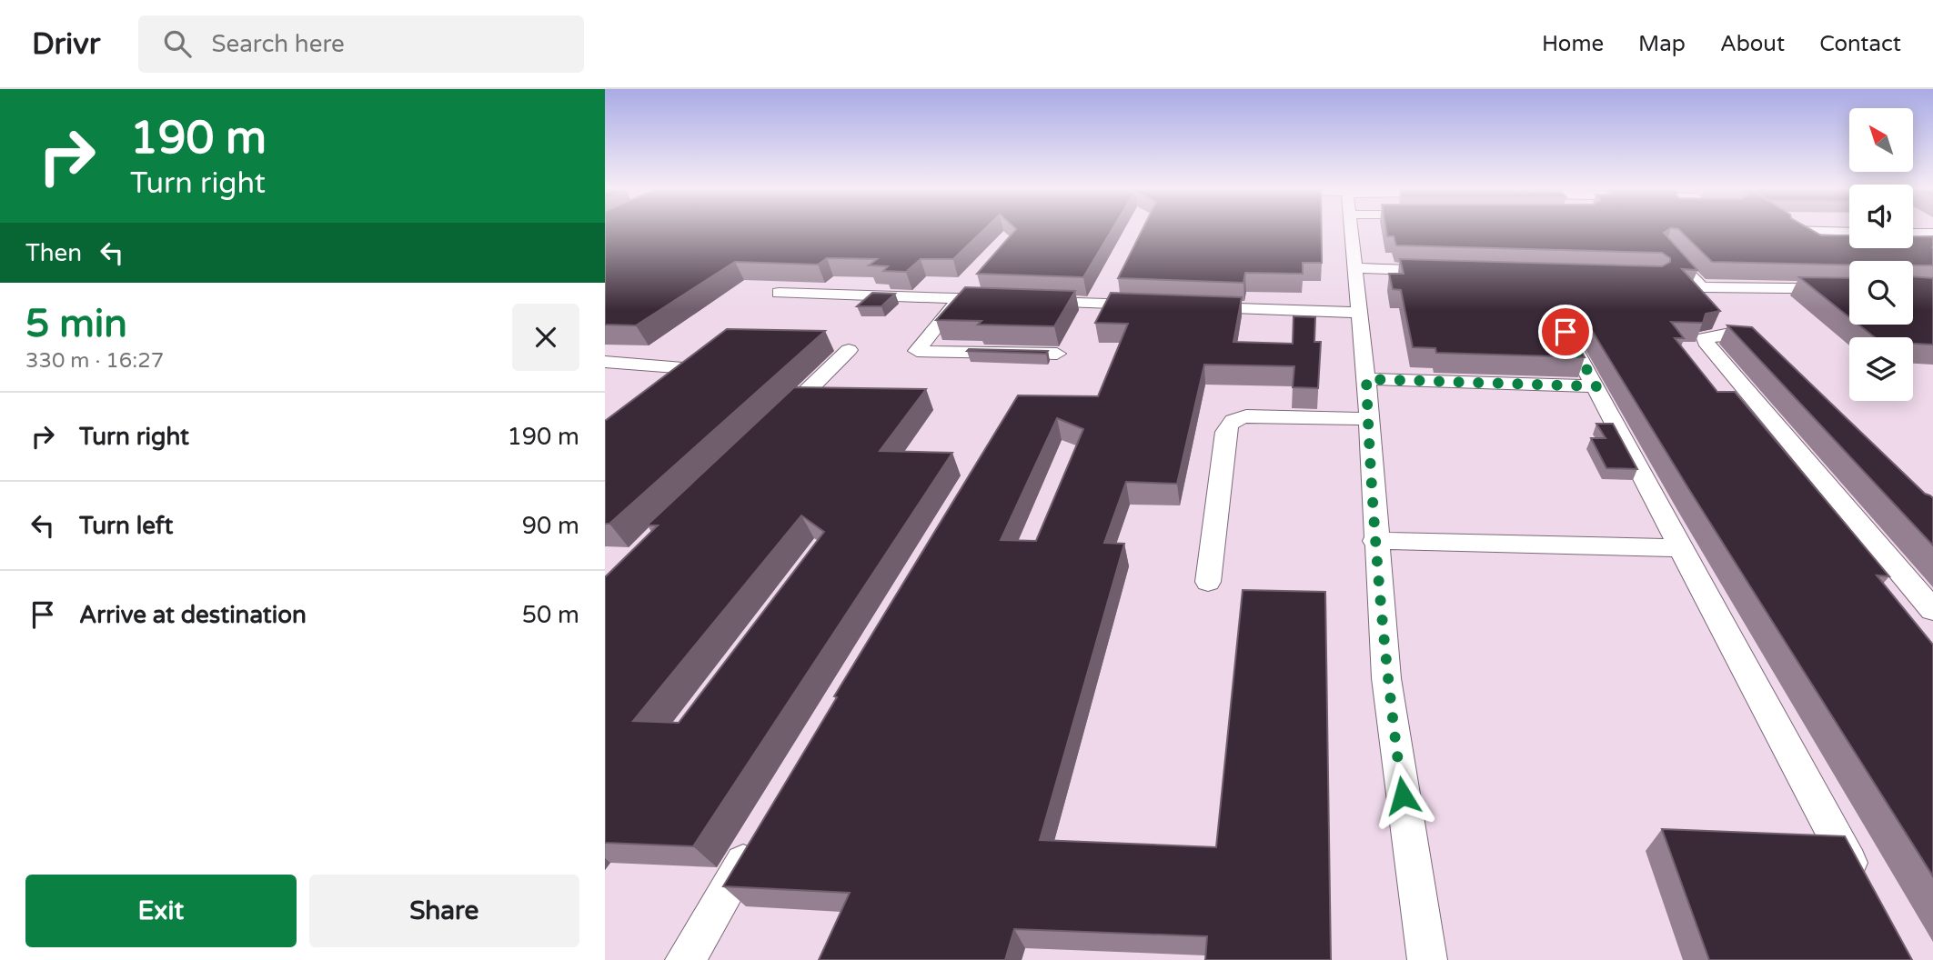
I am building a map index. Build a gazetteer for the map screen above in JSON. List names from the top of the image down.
{
  "north": "top left",
  "page": {
    "header": "Drivr",
    "search": "Search here",
    "nav": [
      "Home",
      "Map",
      "About",
      "Contact"
    ],
    "turn": ["190 m", "Turn right"],
    "then": "Then",
    "heading": ["5 min", "330 m · 16:27"],
    "list": [
      {
        "name": "Turn right",
        "value": "190 m"
      },
      {
        "name": "Turn left",
        "value": "90 m"
      },
      {
        "name": "Arrive at destination",
        "value": "50 m"
      }
    ],
    "buttons": ["Exit", "Share"]
  }
}
